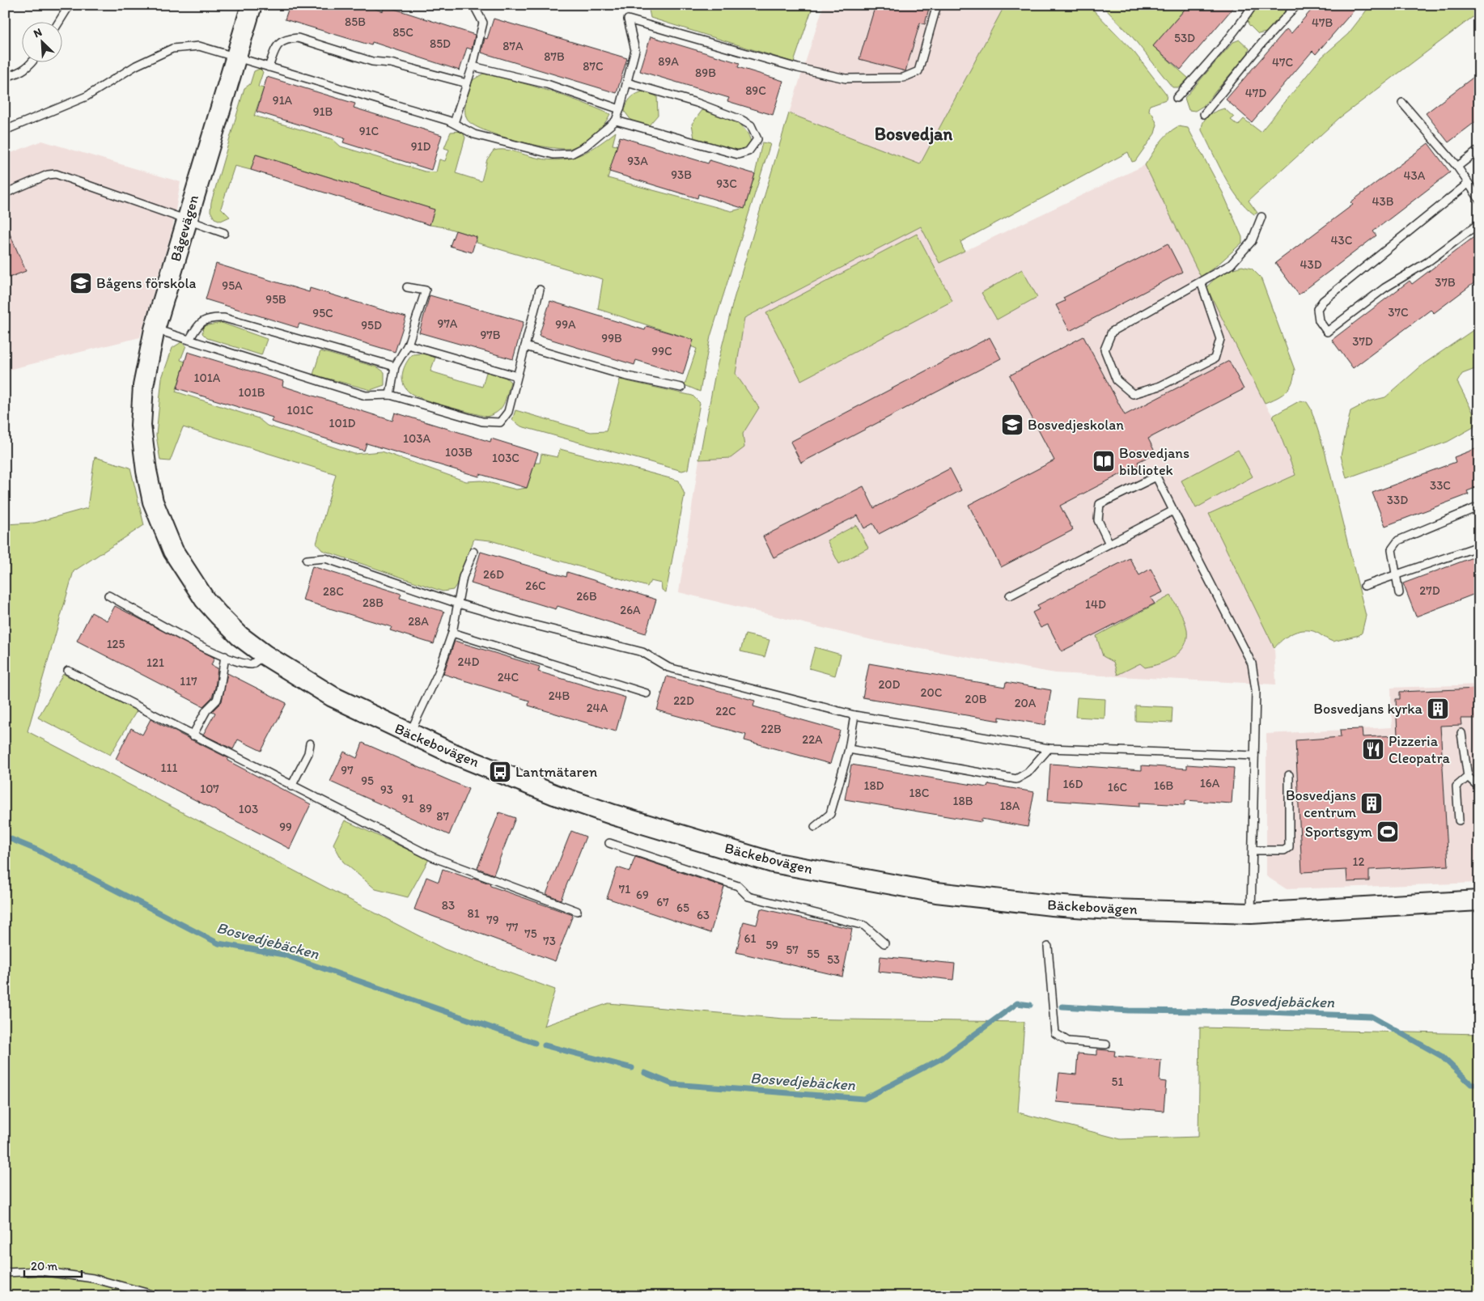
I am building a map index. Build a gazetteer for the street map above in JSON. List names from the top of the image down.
{
  "streets": {
    "street": ["Bågevägen", "Bäckebovägen"]
  },
  "crossings": [
    ["Bågevägen", "Bäckebovägen"]
  ],
  "districts": ["Bosvedjan"],
  "water": ["Bosvedjebäcken"],
  "places": {
    "school or university": ["Bågens förskola", "Bosvedjeskolan"],
    "library": ["Bosvedjans bibliotek"],
    "building": ["Bosvedjans kyrka", "Bosvedjans centrum"],
    "restaurant": ["Pizzeria Cleopatra"],
    "bus stop": ["Lantmätaren"],
    "sports": ["Sportsgym"]
  },
  "house_numbers": [
    "85B",
    "47B",
    "85C",
    "53D",
    "85D",
    "87A",
    "87B",
    "89A",
    "47C",
    "87C",
    "89B",
    "89C",
    "47D",
    "91A",
    "91B",
    "91C",
    "91D",
    "93A",
    "93B",
    "43A",
    "93C",
    "43B",
    "43C",
    "43D",
    "37B",
    "95A",
    "95B",
    "37C",
    "95C",
    "97A",
    "99A",
    "95D",
    "97B",
    "99B",
    "37D",
    "99C",
    "101A",
    "101B",
    "101C",
    "101D",
    "103A",
    "103B",
    "103C",
    "33C",
    "33D",
    "26D",
    "26C",
    "27D",
    "28C",
    "26B",
    "28B",
    "14D",
    "26A",
    "28A",
    "125",
    "24D",
    "121",
    "24C",
    "117",
    "20D",
    "20C",
    "24B",
    "20B",
    "22D",
    "20A",
    "24A",
    "22C",
    "22B",
    "22A",
    "111",
    "97",
    "95",
    "16A",
    "16D",
    "18D",
    "16B",
    "16C",
    "107",
    "93",
    "18C",
    "91",
    "18B",
    "18A",
    "89",
    "103",
    "87",
    "99",
    "12",
    "71",
    "69",
    "67",
    "83",
    "65",
    "81",
    "63",
    "79",
    "77",
    "75",
    "61",
    "73",
    "59",
    "57",
    "55",
    "53",
    "51"
  ],
  "scale_bar": "20 m",
  "north": "top left"
}
